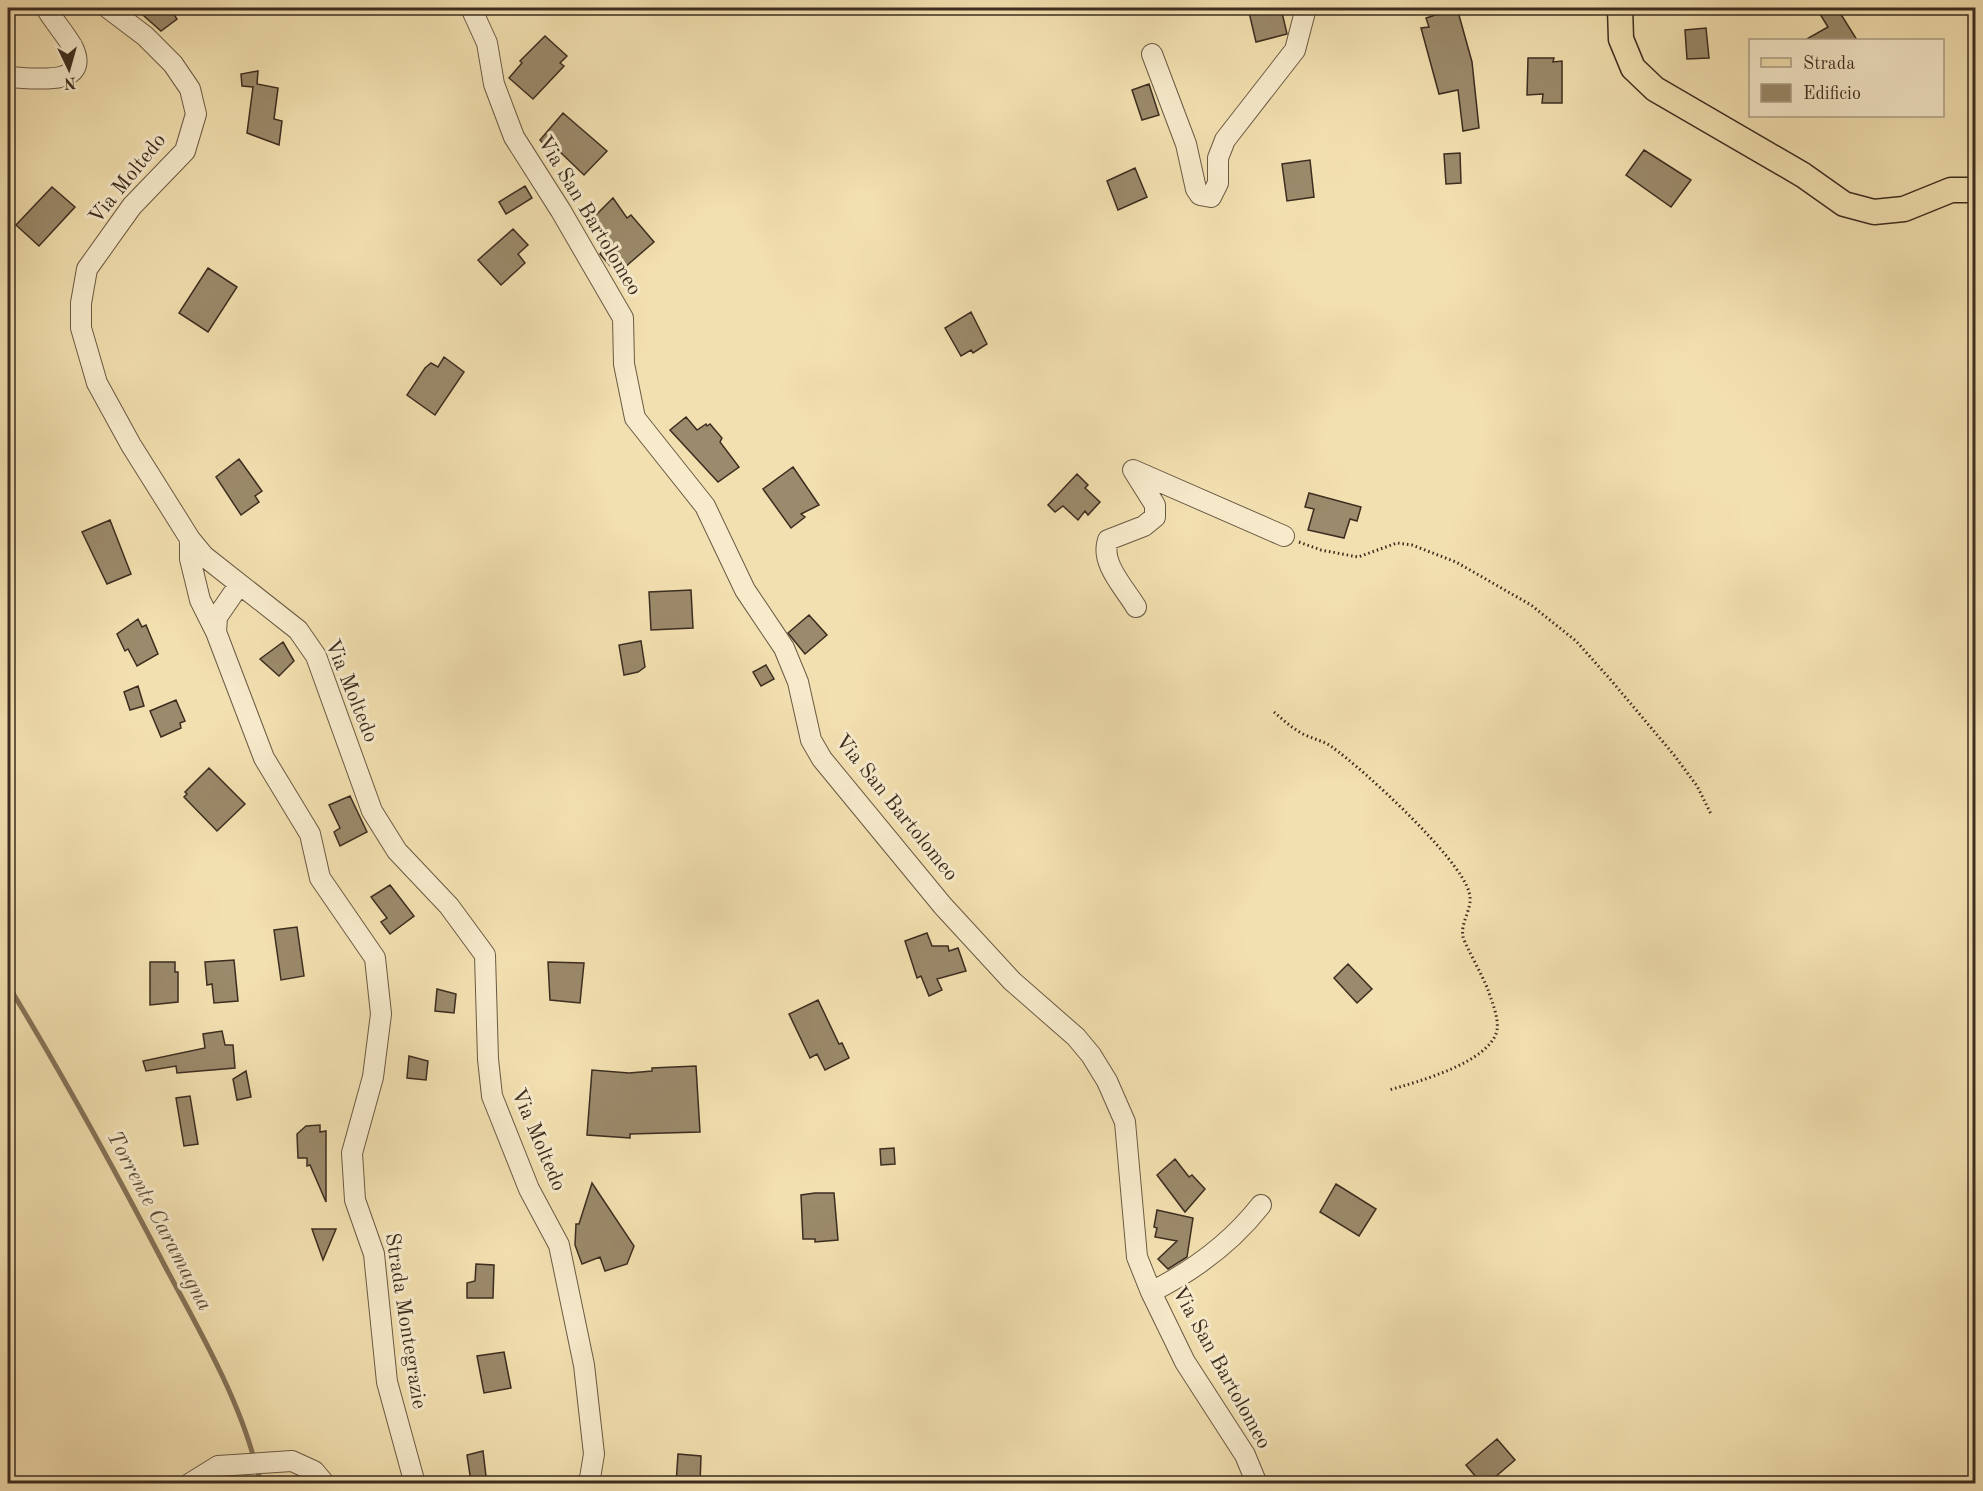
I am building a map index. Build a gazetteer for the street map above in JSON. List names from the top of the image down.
{
  "streets": {
    "street": ["Via Moltedo", "Via San Bartolomeo", "Strada Montegrazie"]
  },
  "crossings": [
    ["Via Moltedo", "Strada Montegrazie"]
  ],
  "water": ["Torrente Caramagna"],
  "legend": ["Strada", "Edificio"],
  "north": "bottom"
}
